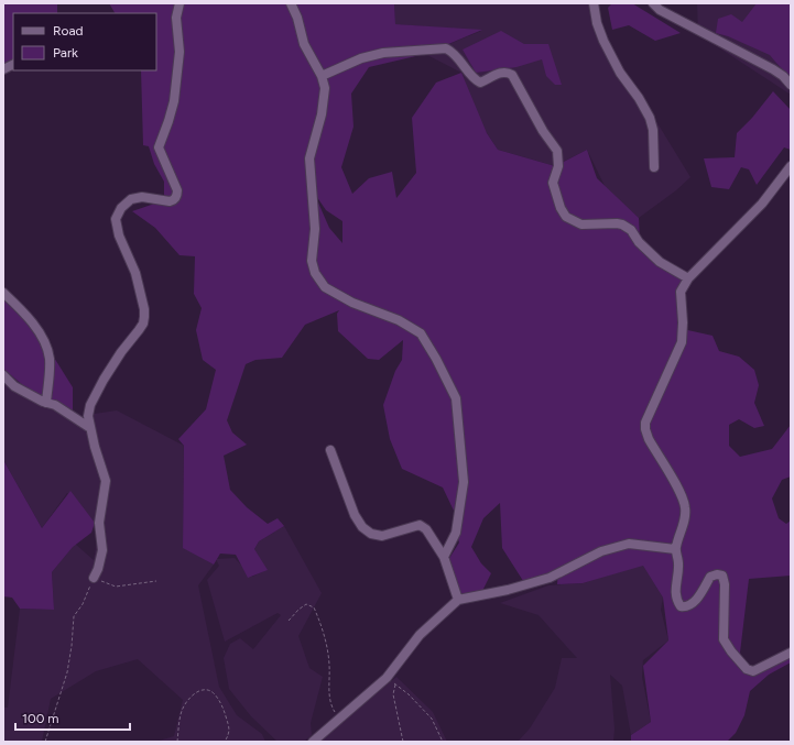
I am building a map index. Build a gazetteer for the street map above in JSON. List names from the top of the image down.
{
  "legend": ["Road", "Park"],
  "scale_bar": "100 m"
}
